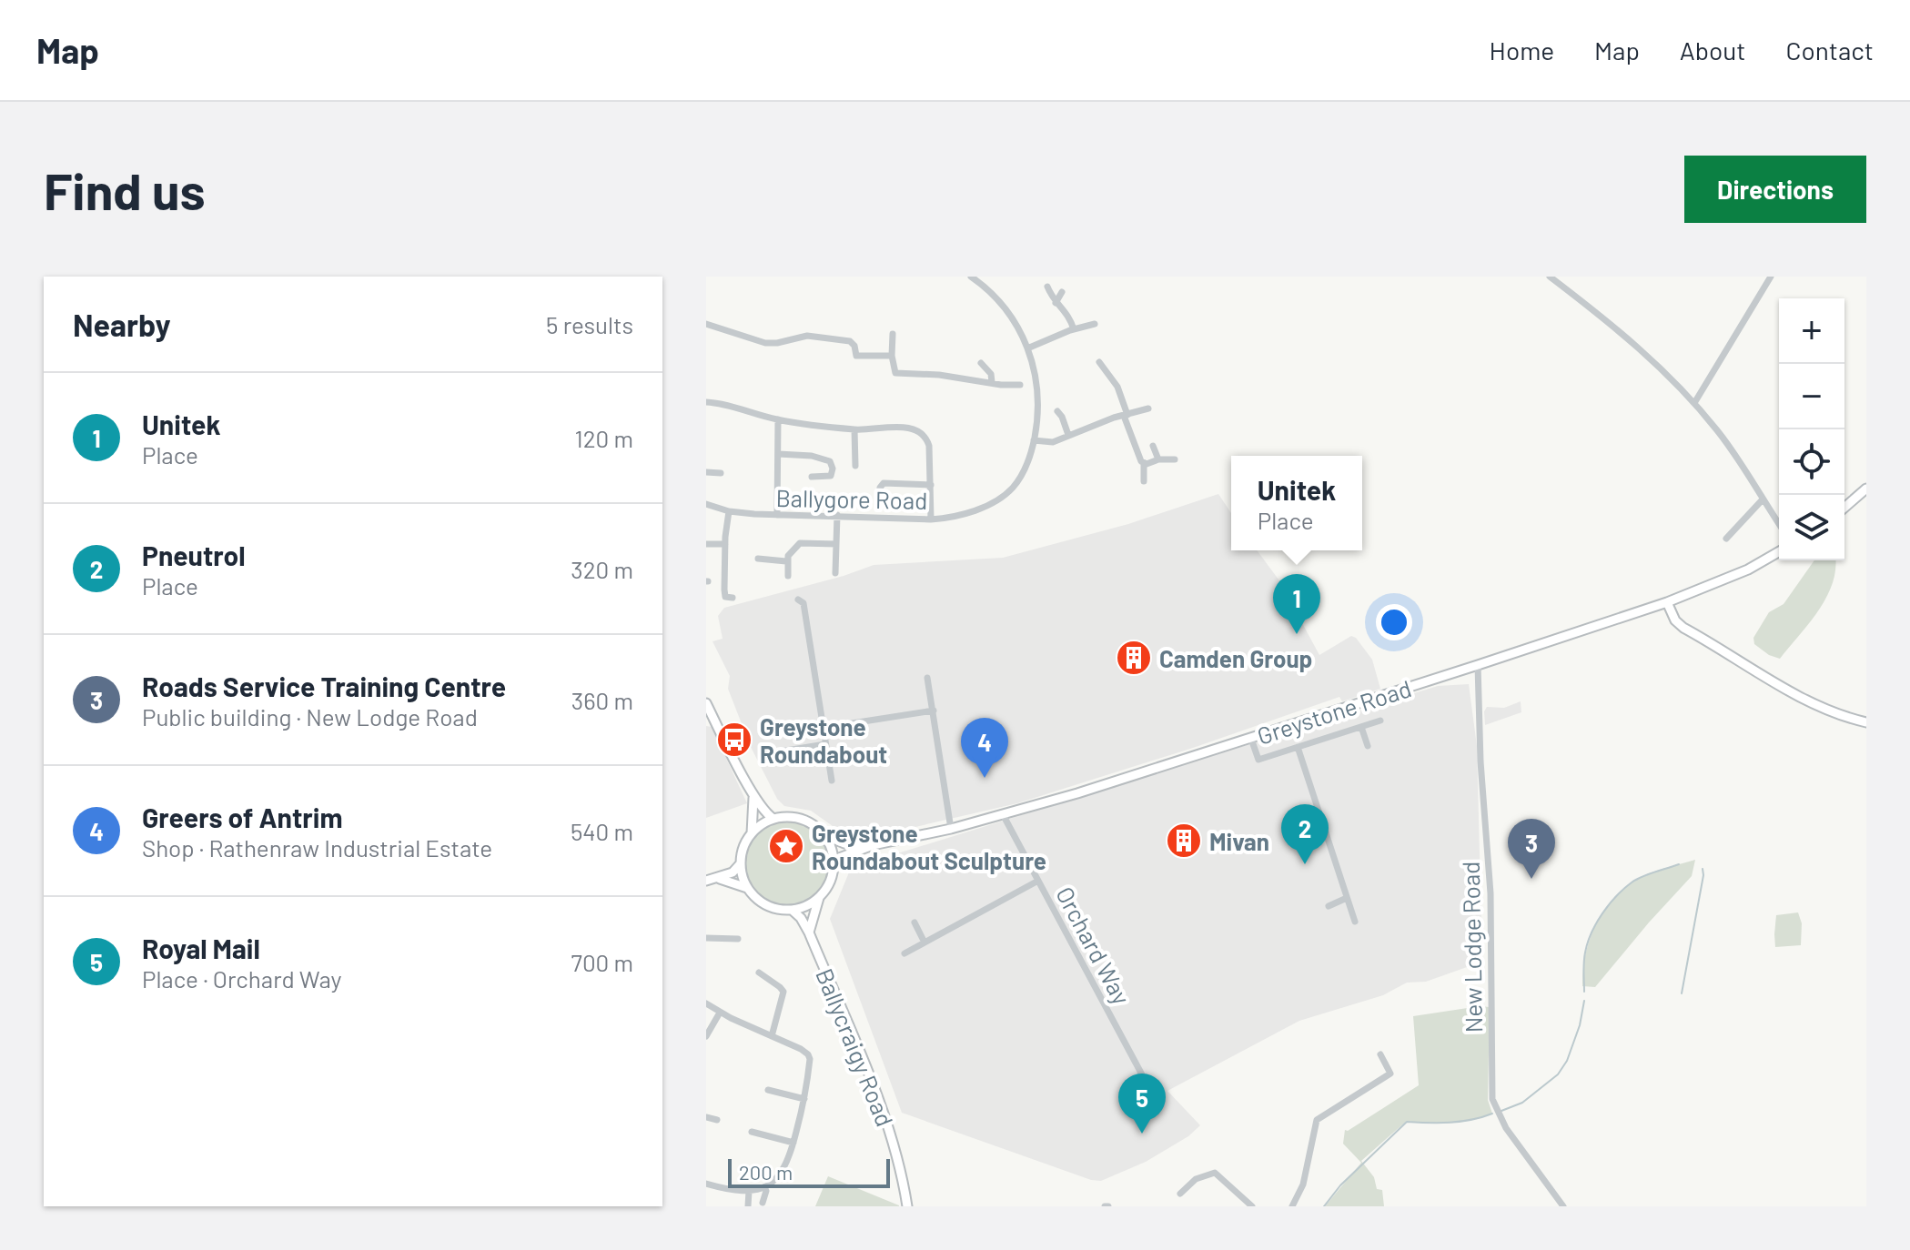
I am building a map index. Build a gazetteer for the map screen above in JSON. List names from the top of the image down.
{
  "streets": {
    "main road": ["Greystone Road", "Ballycraigy Road"],
    "street": ["Ballygore Road", "Orchard Way", "New Lodge Road"]
  },
  "crossings": [
    ["Greystone Road", "Orchard Way"],
    ["Greystone Road", "New Lodge Road"],
    ["Greystone Road", "Ballycraigy Road"]
  ],
  "places": {
    "building": ["Camden Group", "Mivan"],
    "bus stop": ["Greystone Roundabout"],
    "place": ["Greystone Roundabout Sculpture"]
  },
  "scale_bar": "200 m",
  "page": {
    "header": "Map",
    "nav": [
      "Home",
      "Map",
      "About",
      "Contact"
    ],
    "buttons": "Directions",
    "title": "Find us",
    "heading": ["Nearby", "5 results"],
    "map_buttons": ["+", "−"],
    "list": [
      {
        "mark": "1",
        "name": "Unitek",
        "note": "Place",
        "value": "120 m"
      },
      {
        "mark": "2",
        "name": "Pneutrol",
        "note": "Place",
        "value": "320 m"
      },
      {
        "mark": "3",
        "name": "Roads Service Training Centre",
        "note": "Public building · New Lodge Road",
        "value": "360 m"
      },
      {
        "mark": "4",
        "name": "Greers of Antrim",
        "note": "Shop · Rathenraw Industrial Estate",
        "value": "540 m"
      },
      {
        "mark": "5",
        "name": "Royal Mail",
        "note": "Place · Orchard Way",
        "value": "700 m"
      }
    ],
    "popup": ["Unitek", "Place"],
    "pins": [
      "1",
      "4",
      "2",
      "3",
      "5"
    ],
    "scale": "200 m"
  }
}
